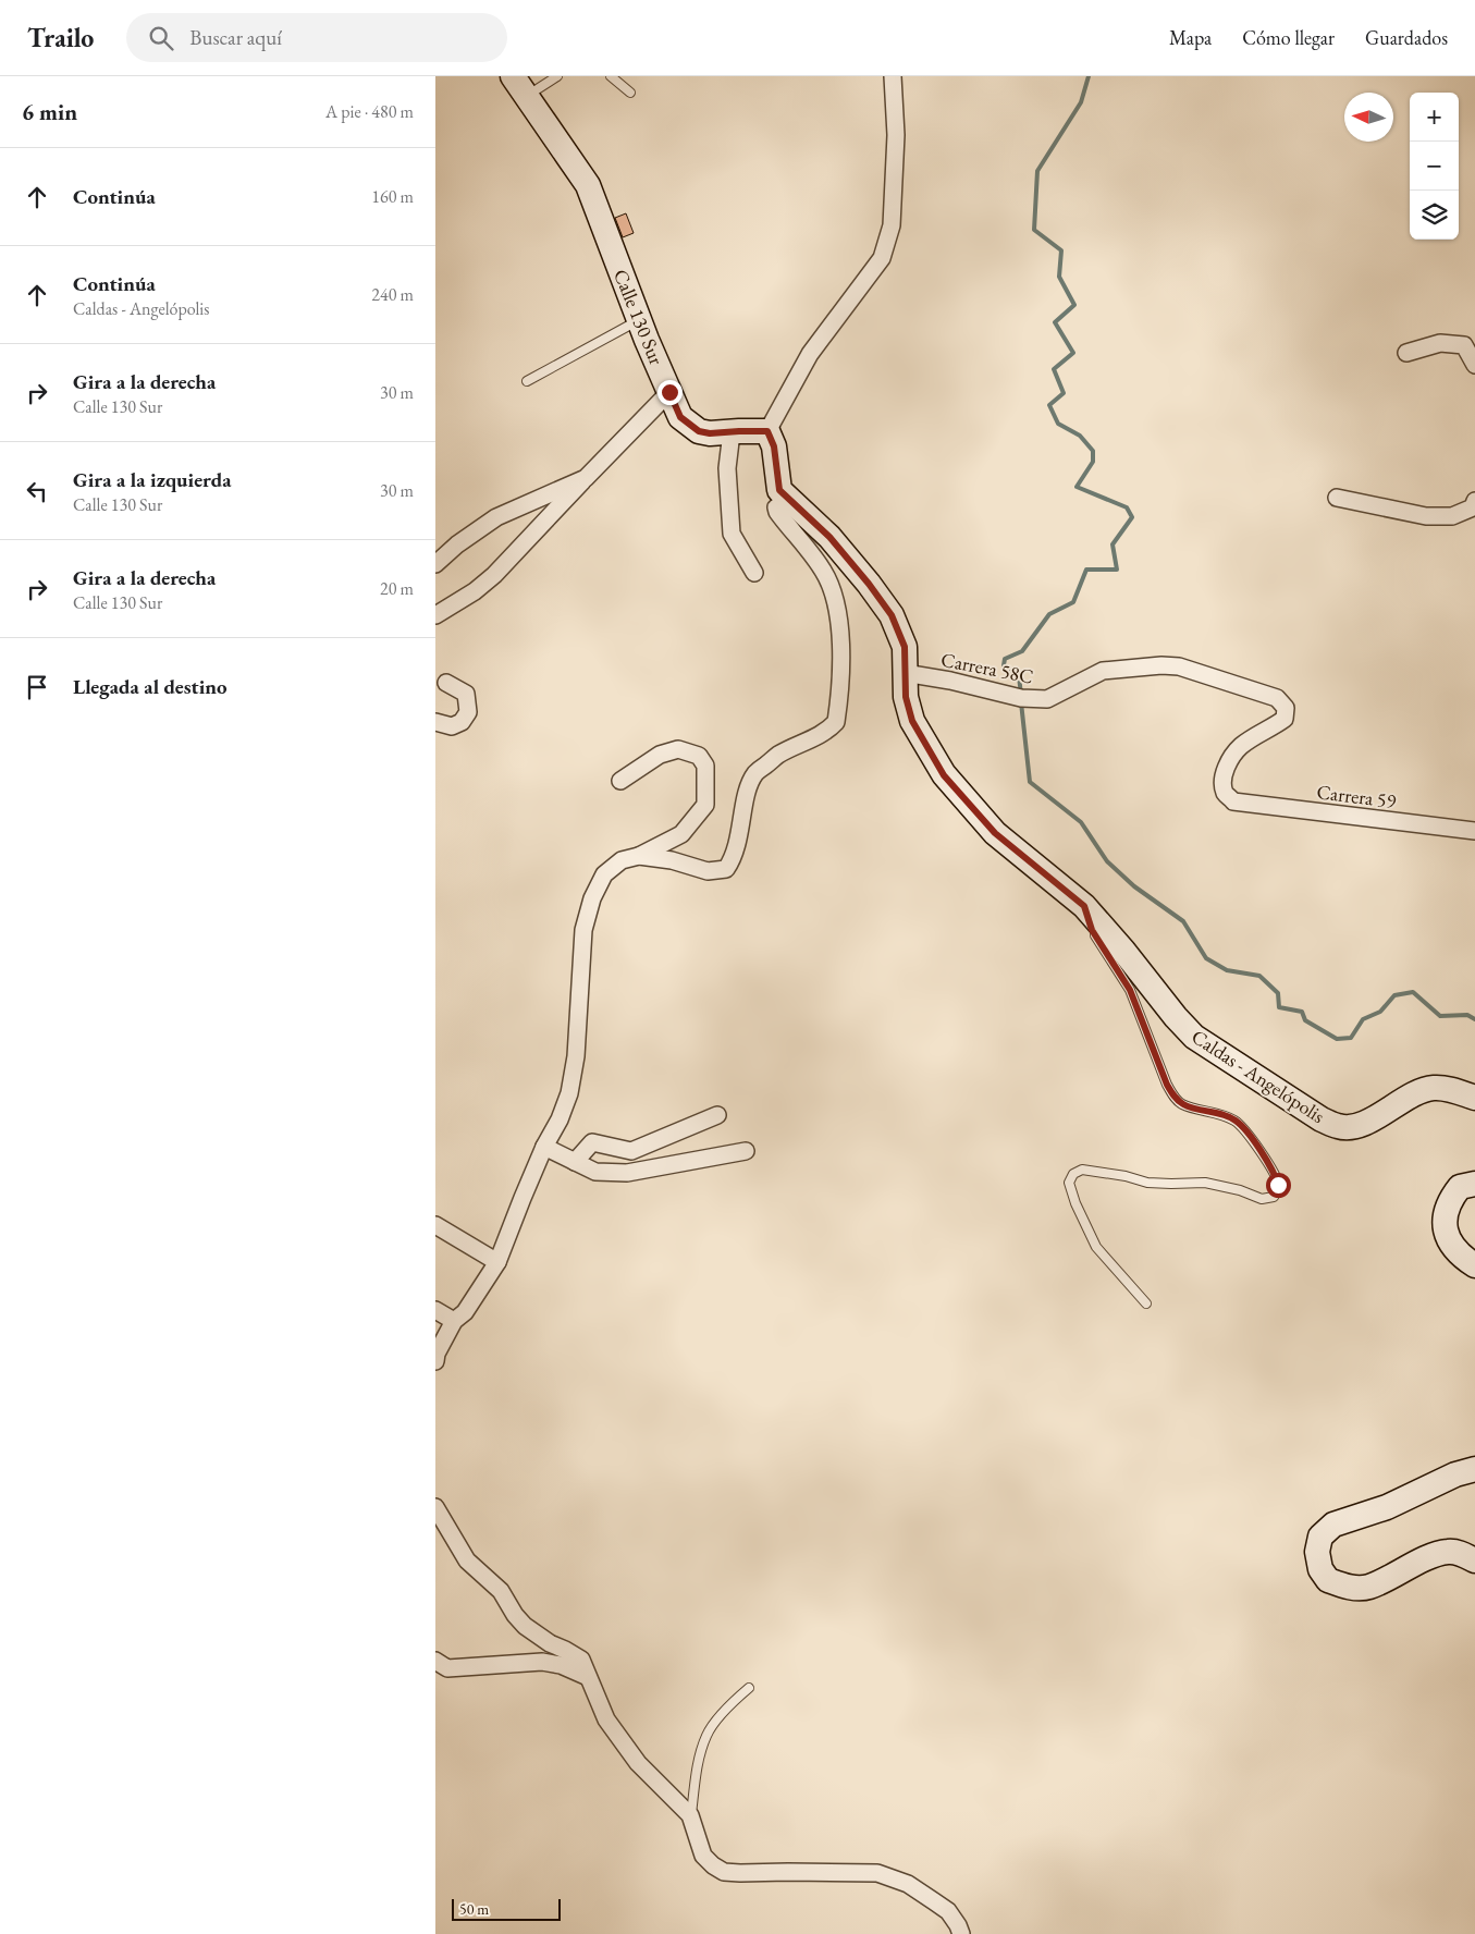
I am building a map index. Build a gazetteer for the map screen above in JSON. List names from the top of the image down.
{
  "streets": {
    "street": [
      "Calle 130 Sur",
      "Carrera 58C",
      "Carrera 59",
      "Caldas - Angelópolis"
    ]
  },
  "crossings": [
    ["Carrera 58C", "Carrera 59"],
    ["Carrera 58C", "Caldas - Angelópolis"]
  ],
  "scale_bar": "50 m",
  "north": "left",
  "page": {
    "header": "Trailo",
    "search": "Buscar aquí",
    "nav": ["Mapa", "Cómo llegar", "Guardados"],
    "heading": ["6 min", "A pie · 480 m"],
    "map_buttons": ["+", "−"],
    "list": [
      ["Continúa", "160 m"],
      ["Continúa", "Caldas - Angelópolis", "240 m"],
      ["Gira a la derecha", "Calle 130 Sur", "30 m"],
      ["Gira a la izquierda", "Calle 130 Sur", "30 m"],
      ["Gira a la derecha", "Calle 130 Sur", "20 m"],
      "Llegada al destino"
    ],
    "scale": "50 m"
  }
}
